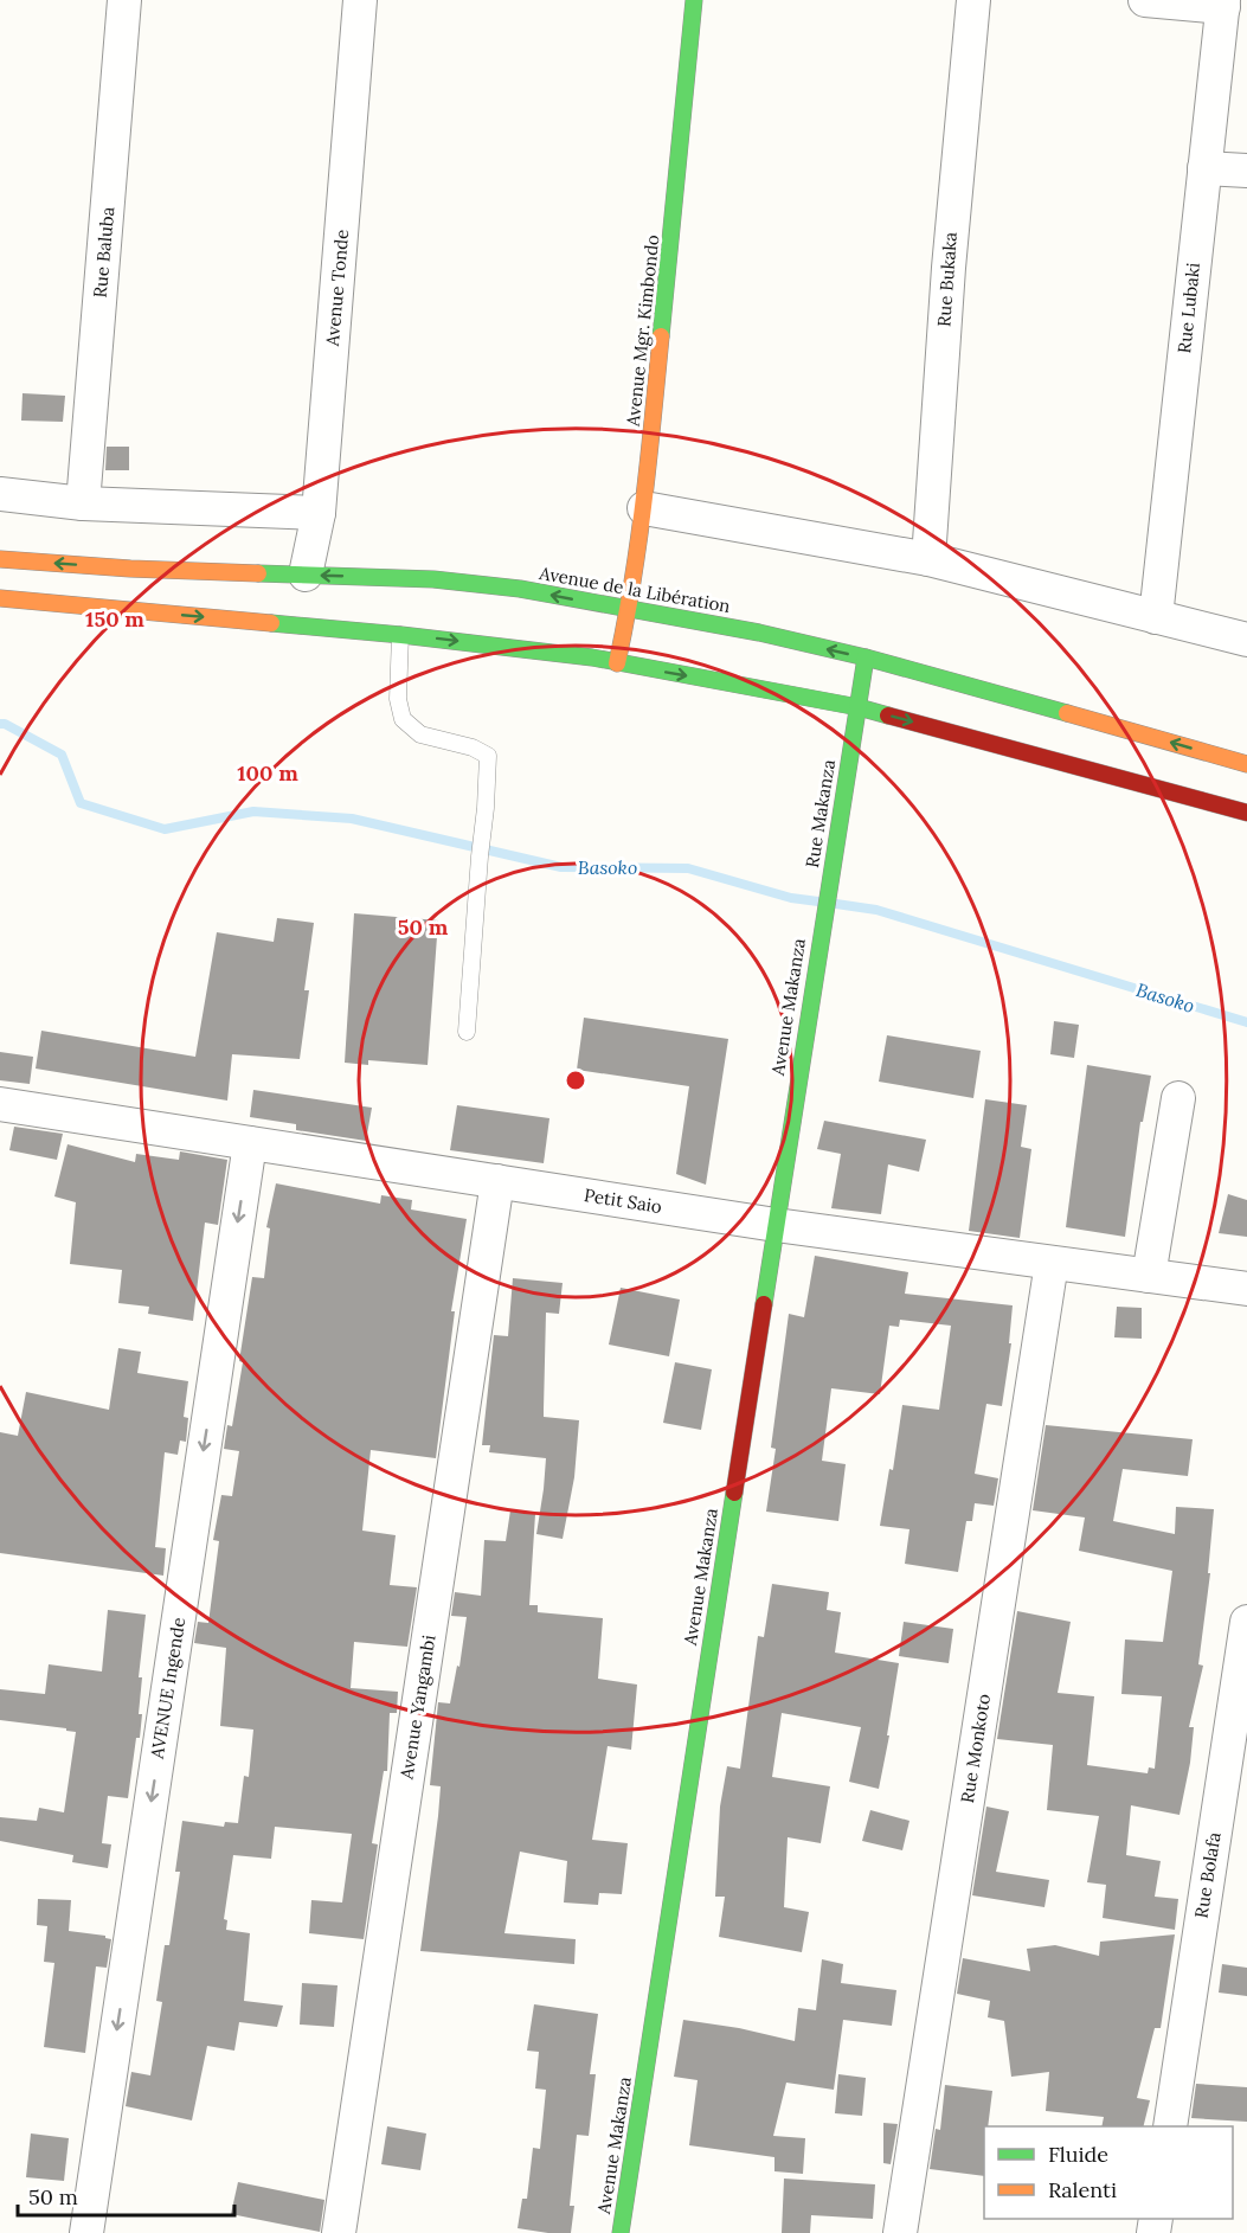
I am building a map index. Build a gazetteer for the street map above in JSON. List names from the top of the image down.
{
  "streets": {
    "main road": [
      "Avenue Mgr. Kimbondo",
      "Avenue de la Libération",
      "Rue Makanza",
      "Avenue Makanza"
    ],
    "street": [
      "Rue Baluba",
      "Rue Bukaka",
      "Avenue Tonde",
      "Rue Lubaki",
      "Petit Saio",
      "AVENUE Ingende",
      "Avenue Yangambi",
      "Rue Monkoto",
      "Rue Bolafa"
    ]
  },
  "crossings": [
    ["Avenue Tonde", "Avenue de la Libération"],
    ["Avenue Mgr. Kimbondo", "Avenue de la Libération"],
    ["Avenue de la Libération", "Rue Makanza"],
    ["Rue Makanza", "Avenue Makanza"],
    ["Avenue Makanza", "Petit Saio"],
    ["Petit Saio", "AVENUE Ingende"],
    ["Petit Saio", "Avenue Yangambi"],
    ["Petit Saio", "Rue Monkoto"]
  ],
  "one_way": ["AVENUE Ingende"],
  "water": ["Basoko"],
  "legend": ["Fluide", "Ralenti"],
  "scale_bar": "50 m",
  "rings": ["150 m", "100 m", "50 m"]
}
